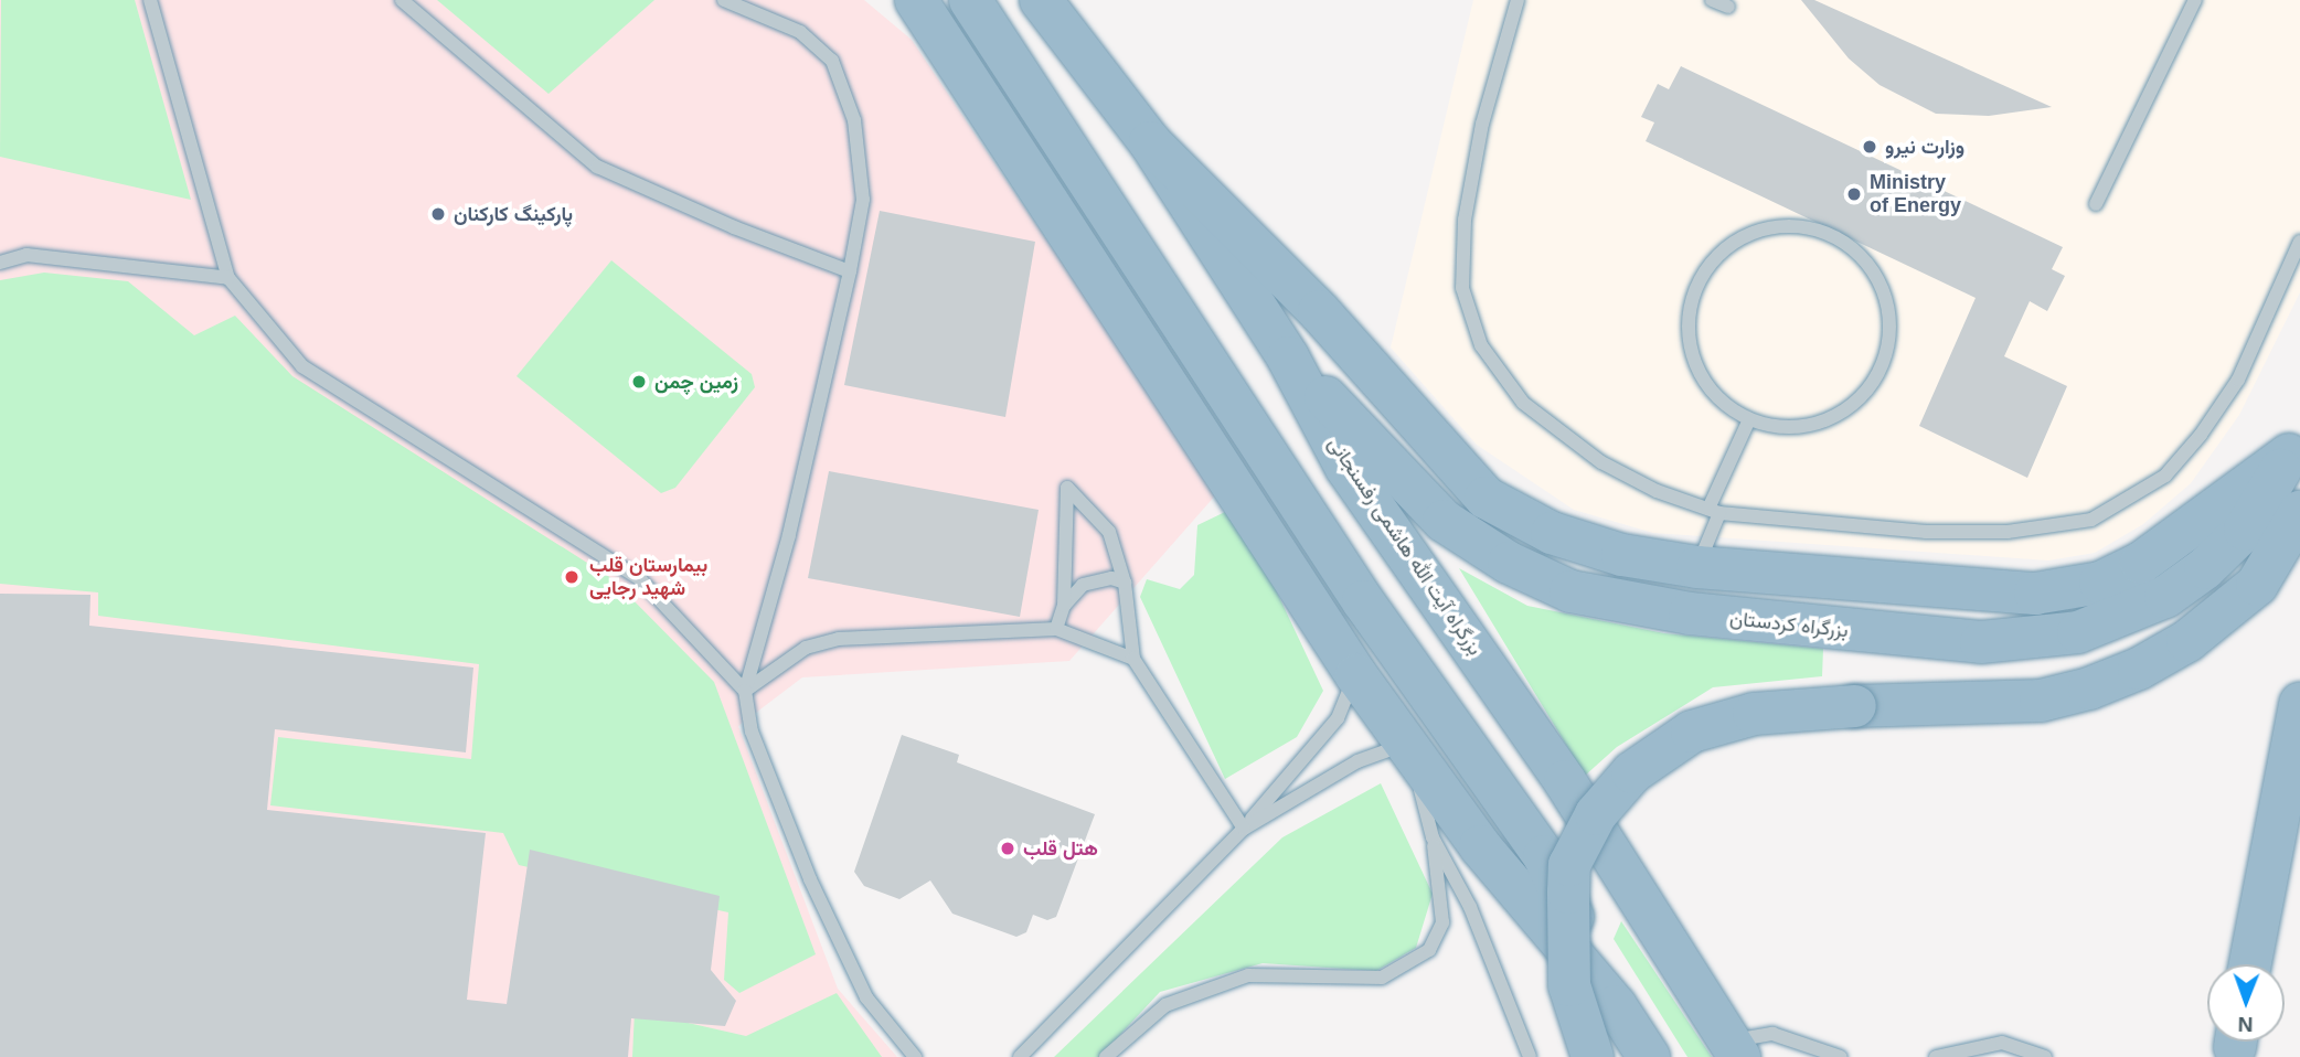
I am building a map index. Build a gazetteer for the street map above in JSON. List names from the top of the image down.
{
  "streets": {
    "highway": ["بزرگراه آیت الله هاشمی رفسنجانی", "بزرگراه کردستان"]
  },
  "crossings": [
    ["بزرگراه آیت الله هاشمی رفسنجانی", "بزرگراه کردستان"]
  ],
  "places": [
    "وزارت نیرو",
    "Ministry of Energy",
    "پارکینگ کارکنان",
    "زمین چمن",
    "بیمارستان قلب شهید رجایی",
    "هتل قلب"
  ],
  "north": "bottom"
}
